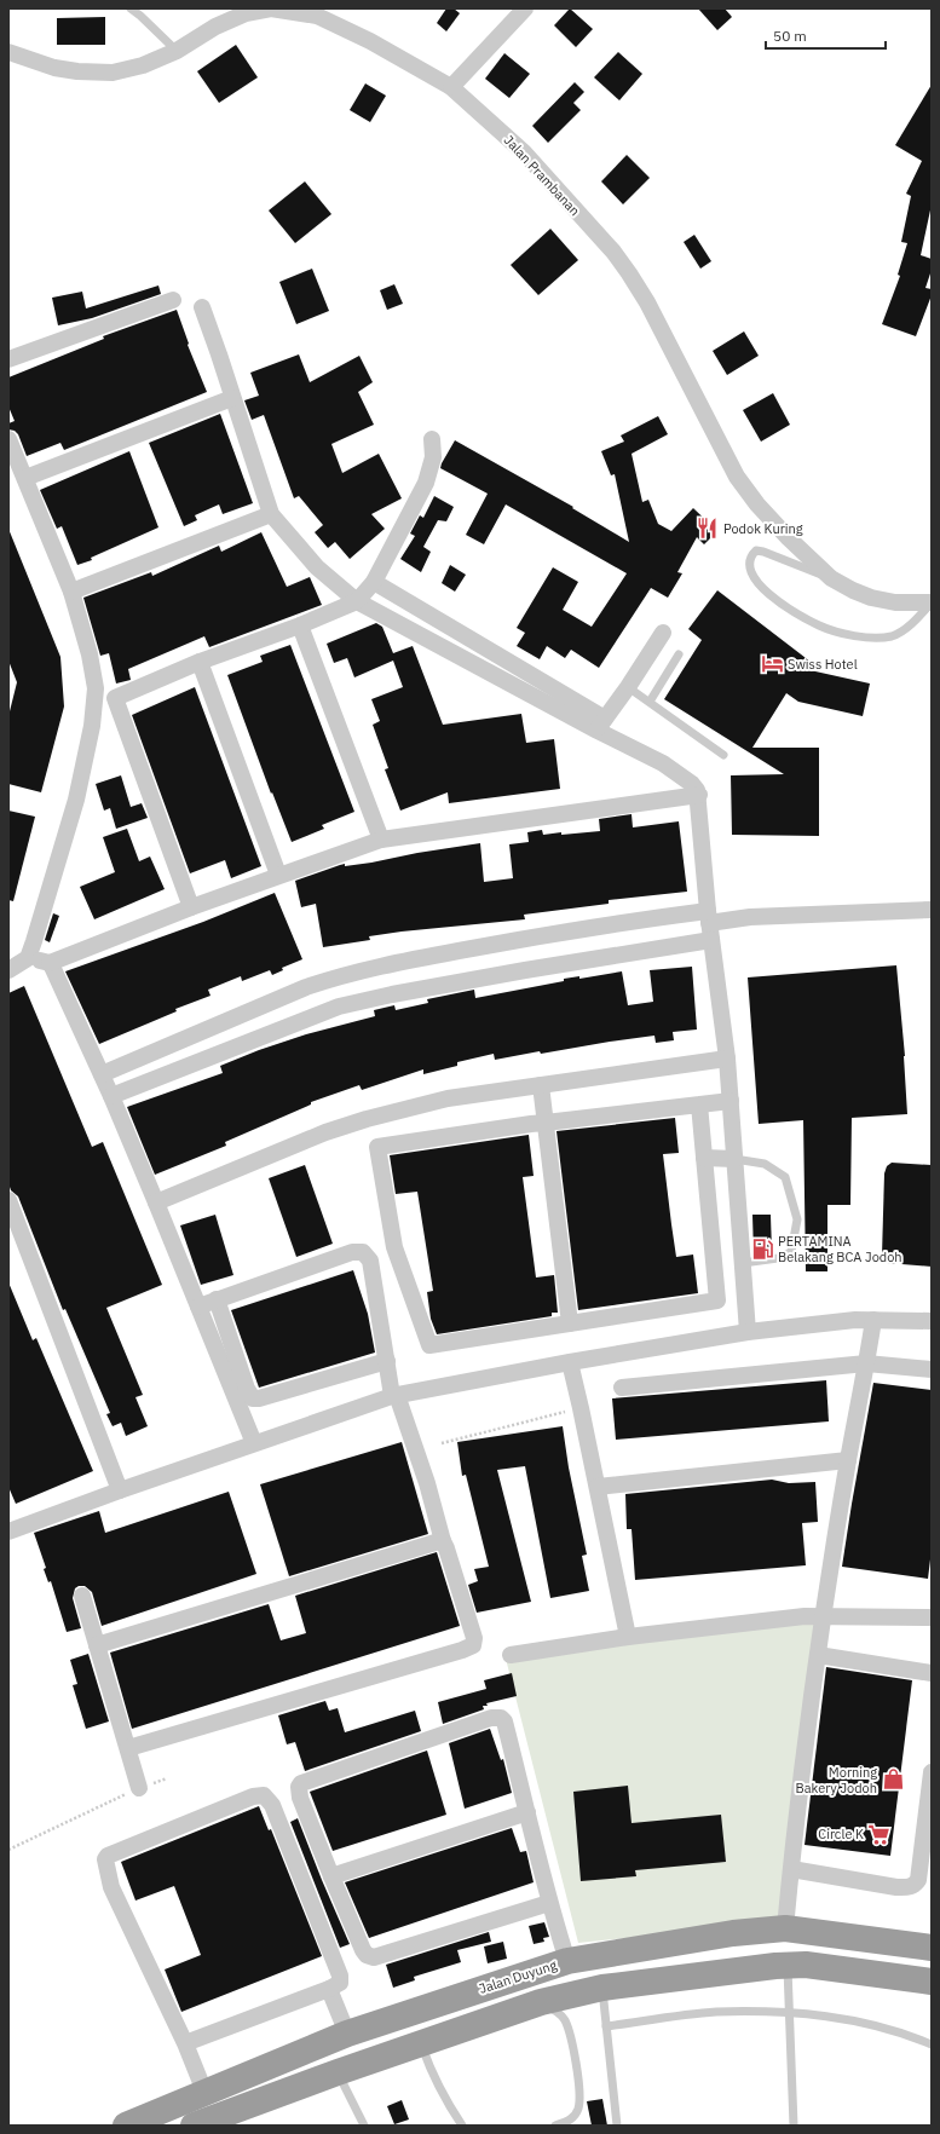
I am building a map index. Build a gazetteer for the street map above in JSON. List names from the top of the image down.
{
  "streets": {
    "highway": ["Jalan Duyung"],
    "street": ["Jalan Prambanan"]
  },
  "places": {
    "restaurant": ["Podok Kuring"],
    "hotel": ["Swiss Hotel"],
    "fuel station": ["PERTAMINA Belakang BCA Jodoh"],
    "shop": ["Morning Bakery Jodoh"],
    "supermarket": ["Circle K"]
  },
  "scale_bar": "50 m"
}
